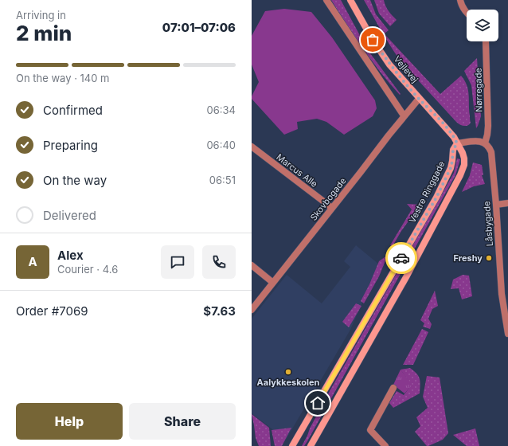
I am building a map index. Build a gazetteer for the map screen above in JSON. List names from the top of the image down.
{
  "streets": {
    "main road": ["Vejlevej", "Vestre Ringgade"],
    "street": [
      "Nørregade",
      "Marcus Alle",
      "Skovbogade",
      "Låsbygade"
    ]
  },
  "crossings": [
    ["Vejlevej", "Vestre Ringgade"],
    ["Vejlevej", "Skovbogade"],
    ["Nørregade", "Låsbygade"],
    ["Marcus Alle", "Skovbogade"]
  ],
  "places": ["Freshy", "Aalykkeskolen"],
  "page": {
    "heading": ["2 min", "Arriving in", "07:01–07:06"],
    "panel": [
      "Alex",
      "Courier · 4.6",
      "Order #7069",
      "$7.63"
    ],
    "bar": "On the way · 140 m",
    "list": [
      ["Confirmed", "06:34"],
      ["Preparing", "06:40"],
      ["On the way", "06:51"],
      "Delivered"
    ],
    "round": "A",
    "buttons": ["Help", "Share"]
  }
}
